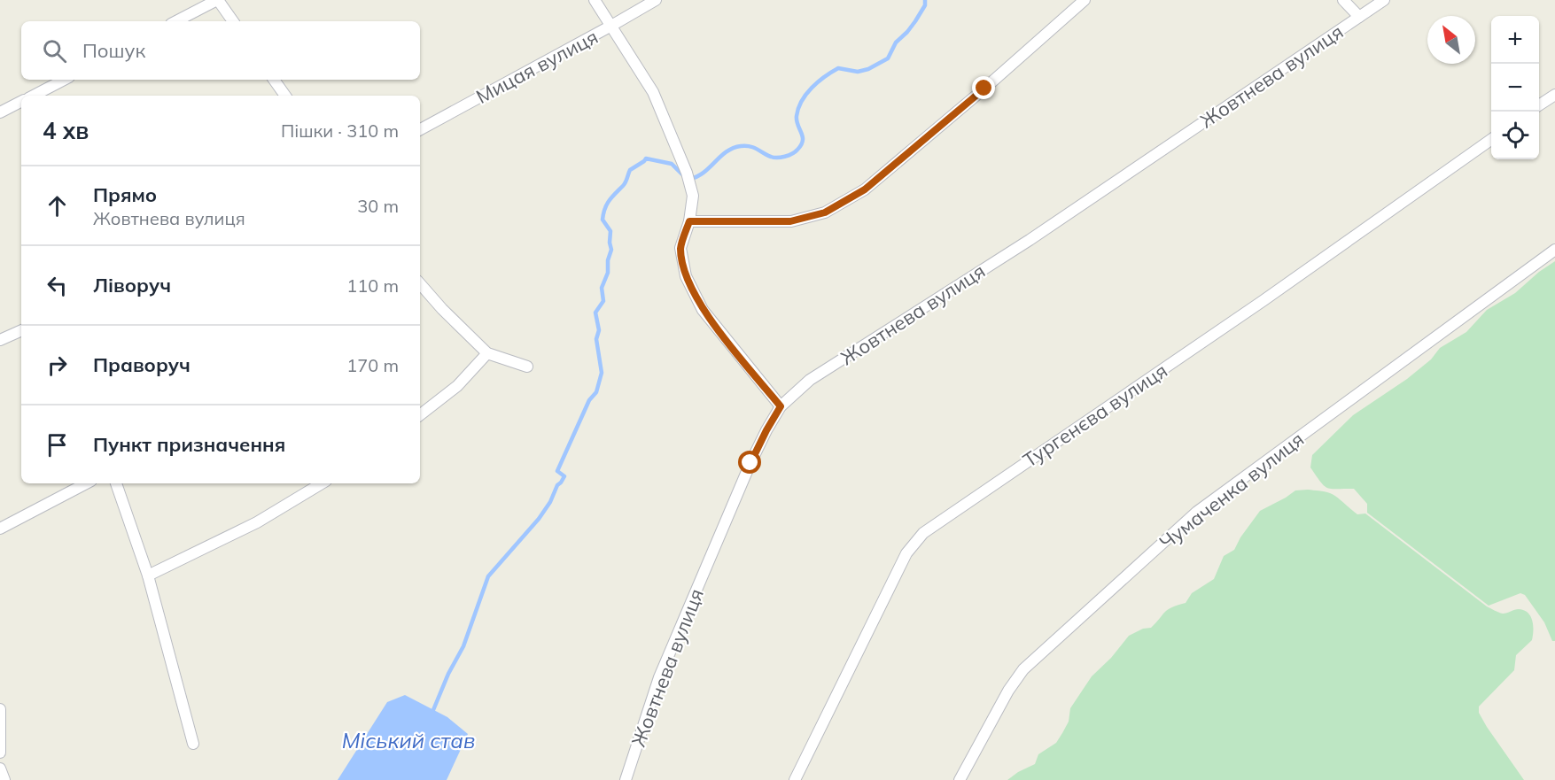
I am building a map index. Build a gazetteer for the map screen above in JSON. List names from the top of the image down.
{
  "streets": {
    "street": [
      "Мицая вулиця",
      "Жовтнева вулиця",
      "Тургенєва вулиця",
      "Чумаченка вулиця"
    ]
  },
  "water": ["Міський став"],
  "north": "top left",
  "page": {
    "map_buttons": ["+", "−"],
    "search": "Пошук",
    "heading": ["4 хв", "Пішки · 310 m"],
    "list": [
      ["Прямо", "Жовтнева вулиця", "30 m"],
      ["Ліворуч", "110 m"],
      ["Праворуч", "170 m"],
      "Пункт призначення"
    ]
  }
}
